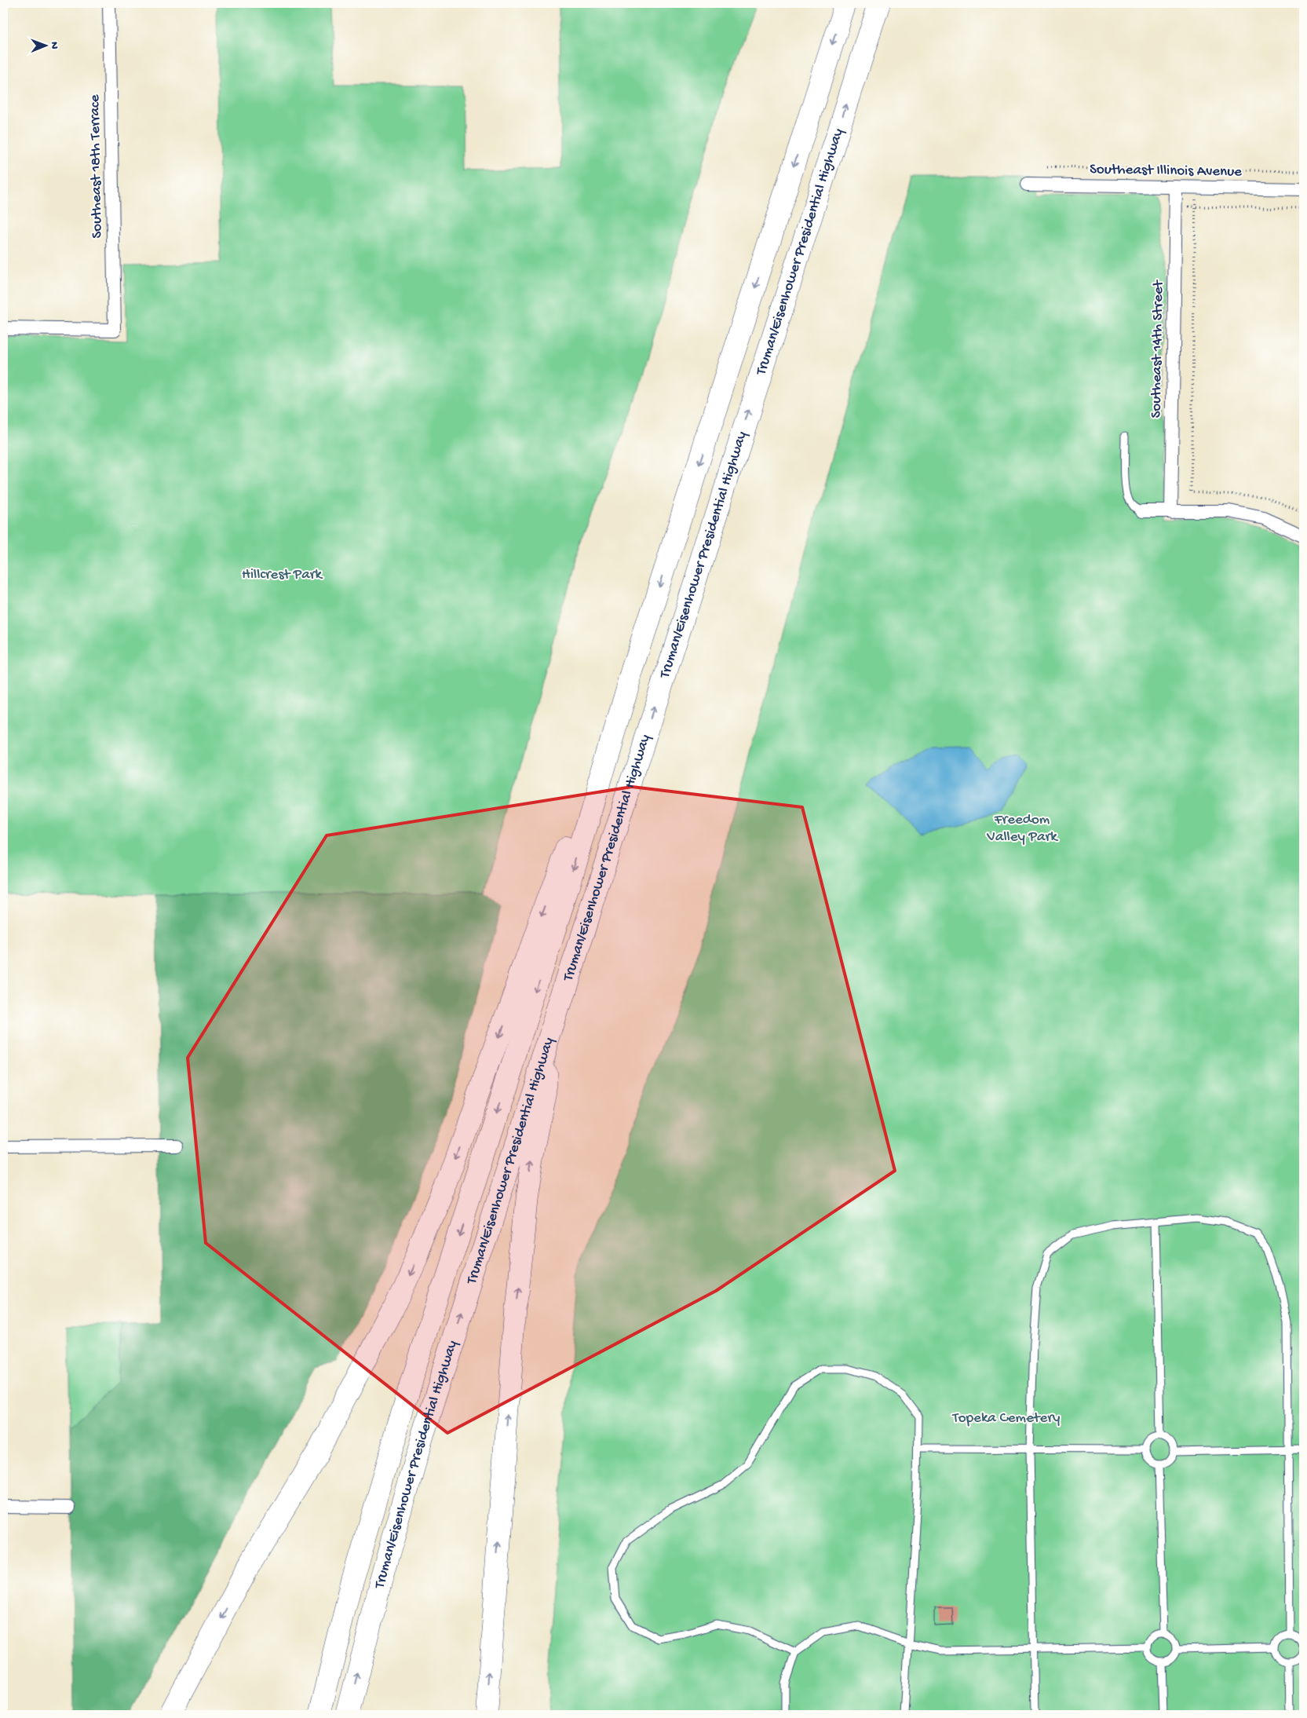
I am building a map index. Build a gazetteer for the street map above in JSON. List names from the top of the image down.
{
  "streets": {
    "highway": ["Truman/Eisenhower Presidential Highway"],
    "street": ["Southeast 18th Terrace", "Southeast Illinois Avenue", "Southeast 14th Street"]
  },
  "crossings": [
    ["Southeast Illinois Avenue", "Southeast 14th Street"]
  ],
  "parks": ["Hillcrest Park", "Freedom Valley Park", "Topeka Cemetery"],
  "north": "right"
}
